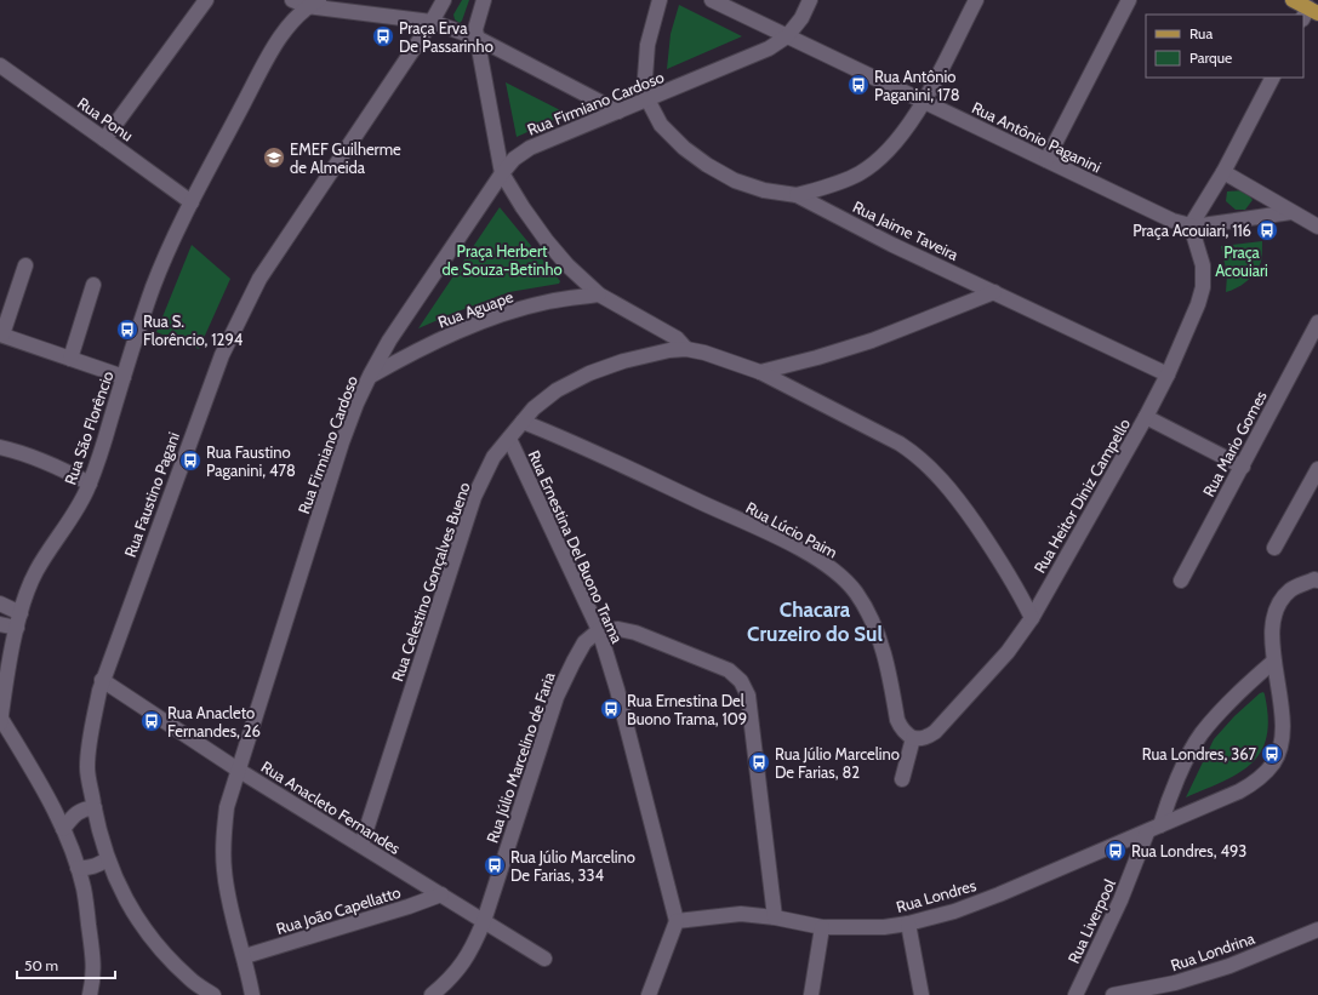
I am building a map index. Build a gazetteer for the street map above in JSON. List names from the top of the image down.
{
  "streets": {
    "street": [
      "Rua Firmiano Cardoso",
      "Rua Ponu",
      "Rua Antônio Paganini",
      "Rua Jaime Taveira",
      "Rua Aguape",
      "Rua São Florêncio",
      "Rua Mario Gomes",
      "Rua Faustino Pagani",
      "Rua Heitor Diniz Campello",
      "Rua Lúcio Paim",
      "Rua Ernestina Del Buono Trama",
      "Rua Celestino Gonçalves Bueno",
      "Rua Júlio Marcelino de Faria",
      "Rua Anacleto Fernandes",
      "Rua Londres",
      "Rua João Capellatto",
      "Rua Liverpool",
      "Rua Londrina"
    ]
  },
  "crossings": [
    ["Rua Firmiano Cardoso", "Rua Antônio Paganini"],
    ["Rua Firmiano Cardoso", "Rua Jaime Taveira"],
    ["Rua Firmiano Cardoso", "Rua Aguape"],
    ["Rua Firmiano Cardoso", "Rua Anacleto Fernandes"],
    ["Rua Firmiano Cardoso", "Rua João Capellatto"],
    ["Rua Ponu", "Rua São Florêncio"],
    ["Rua Antônio Paganini", "Rua Heitor Diniz Campello"],
    ["Rua Jaime Taveira", "Rua Heitor Diniz Campello"],
    ["Rua Faustino Pagani", "Rua Anacleto Fernandes"],
    ["Rua Heitor Diniz Campello", "Rua Lúcio Paim"],
    ["Rua Heitor Diniz Campello", "Rua Celestino Gonçalves Bueno"],
    ["Rua Lúcio Paim", "Rua Celestino Gonçalves Bueno"],
    ["Rua Ernestina Del Buono Trama", "Rua Celestino Gonçalves Bueno"],
    ["Rua Ernestina Del Buono Trama", "Rua Júlio Marcelino de Faria"],
    ["Rua Ernestina Del Buono Trama", "Rua Londres"],
    ["Rua Celestino Gonçalves Bueno", "Rua Anacleto Fernandes"],
    ["Rua Júlio Marcelino de Faria", "Rua Anacleto Fernandes"],
    ["Rua Anacleto Fernandes", "Rua João Capellatto"],
    ["Rua Londres", "Rua Liverpool"]
  ],
  "districts": ["Chacara Cruzeiro do Sul"],
  "parks": ["Praça Herbert de Souza-Betinho", "Praça Acouiari"],
  "places": {
    "bus stop": [
      "Praça Erva De Passarinho",
      "Rua Antônio Paganini, 178",
      "Praça Acouiari, 116",
      "Rua S. Florêncio, 1294",
      "Rua Faustino Paganini, 478",
      "Rua Ernestina Del Buono Trama, 109",
      "Rua Anacleto Fernandes, 26",
      "Rua Londres, 367",
      "Rua Júlio Marcelino De Farias, 82",
      "Rua Londres, 493",
      "Rua Júlio Marcelino De Farias, 334"
    ],
    "school or university": ["EMEF Guilherme de Almeida"]
  },
  "legend": ["Rua", "Parque"],
  "scale_bar": "50 m"
}
